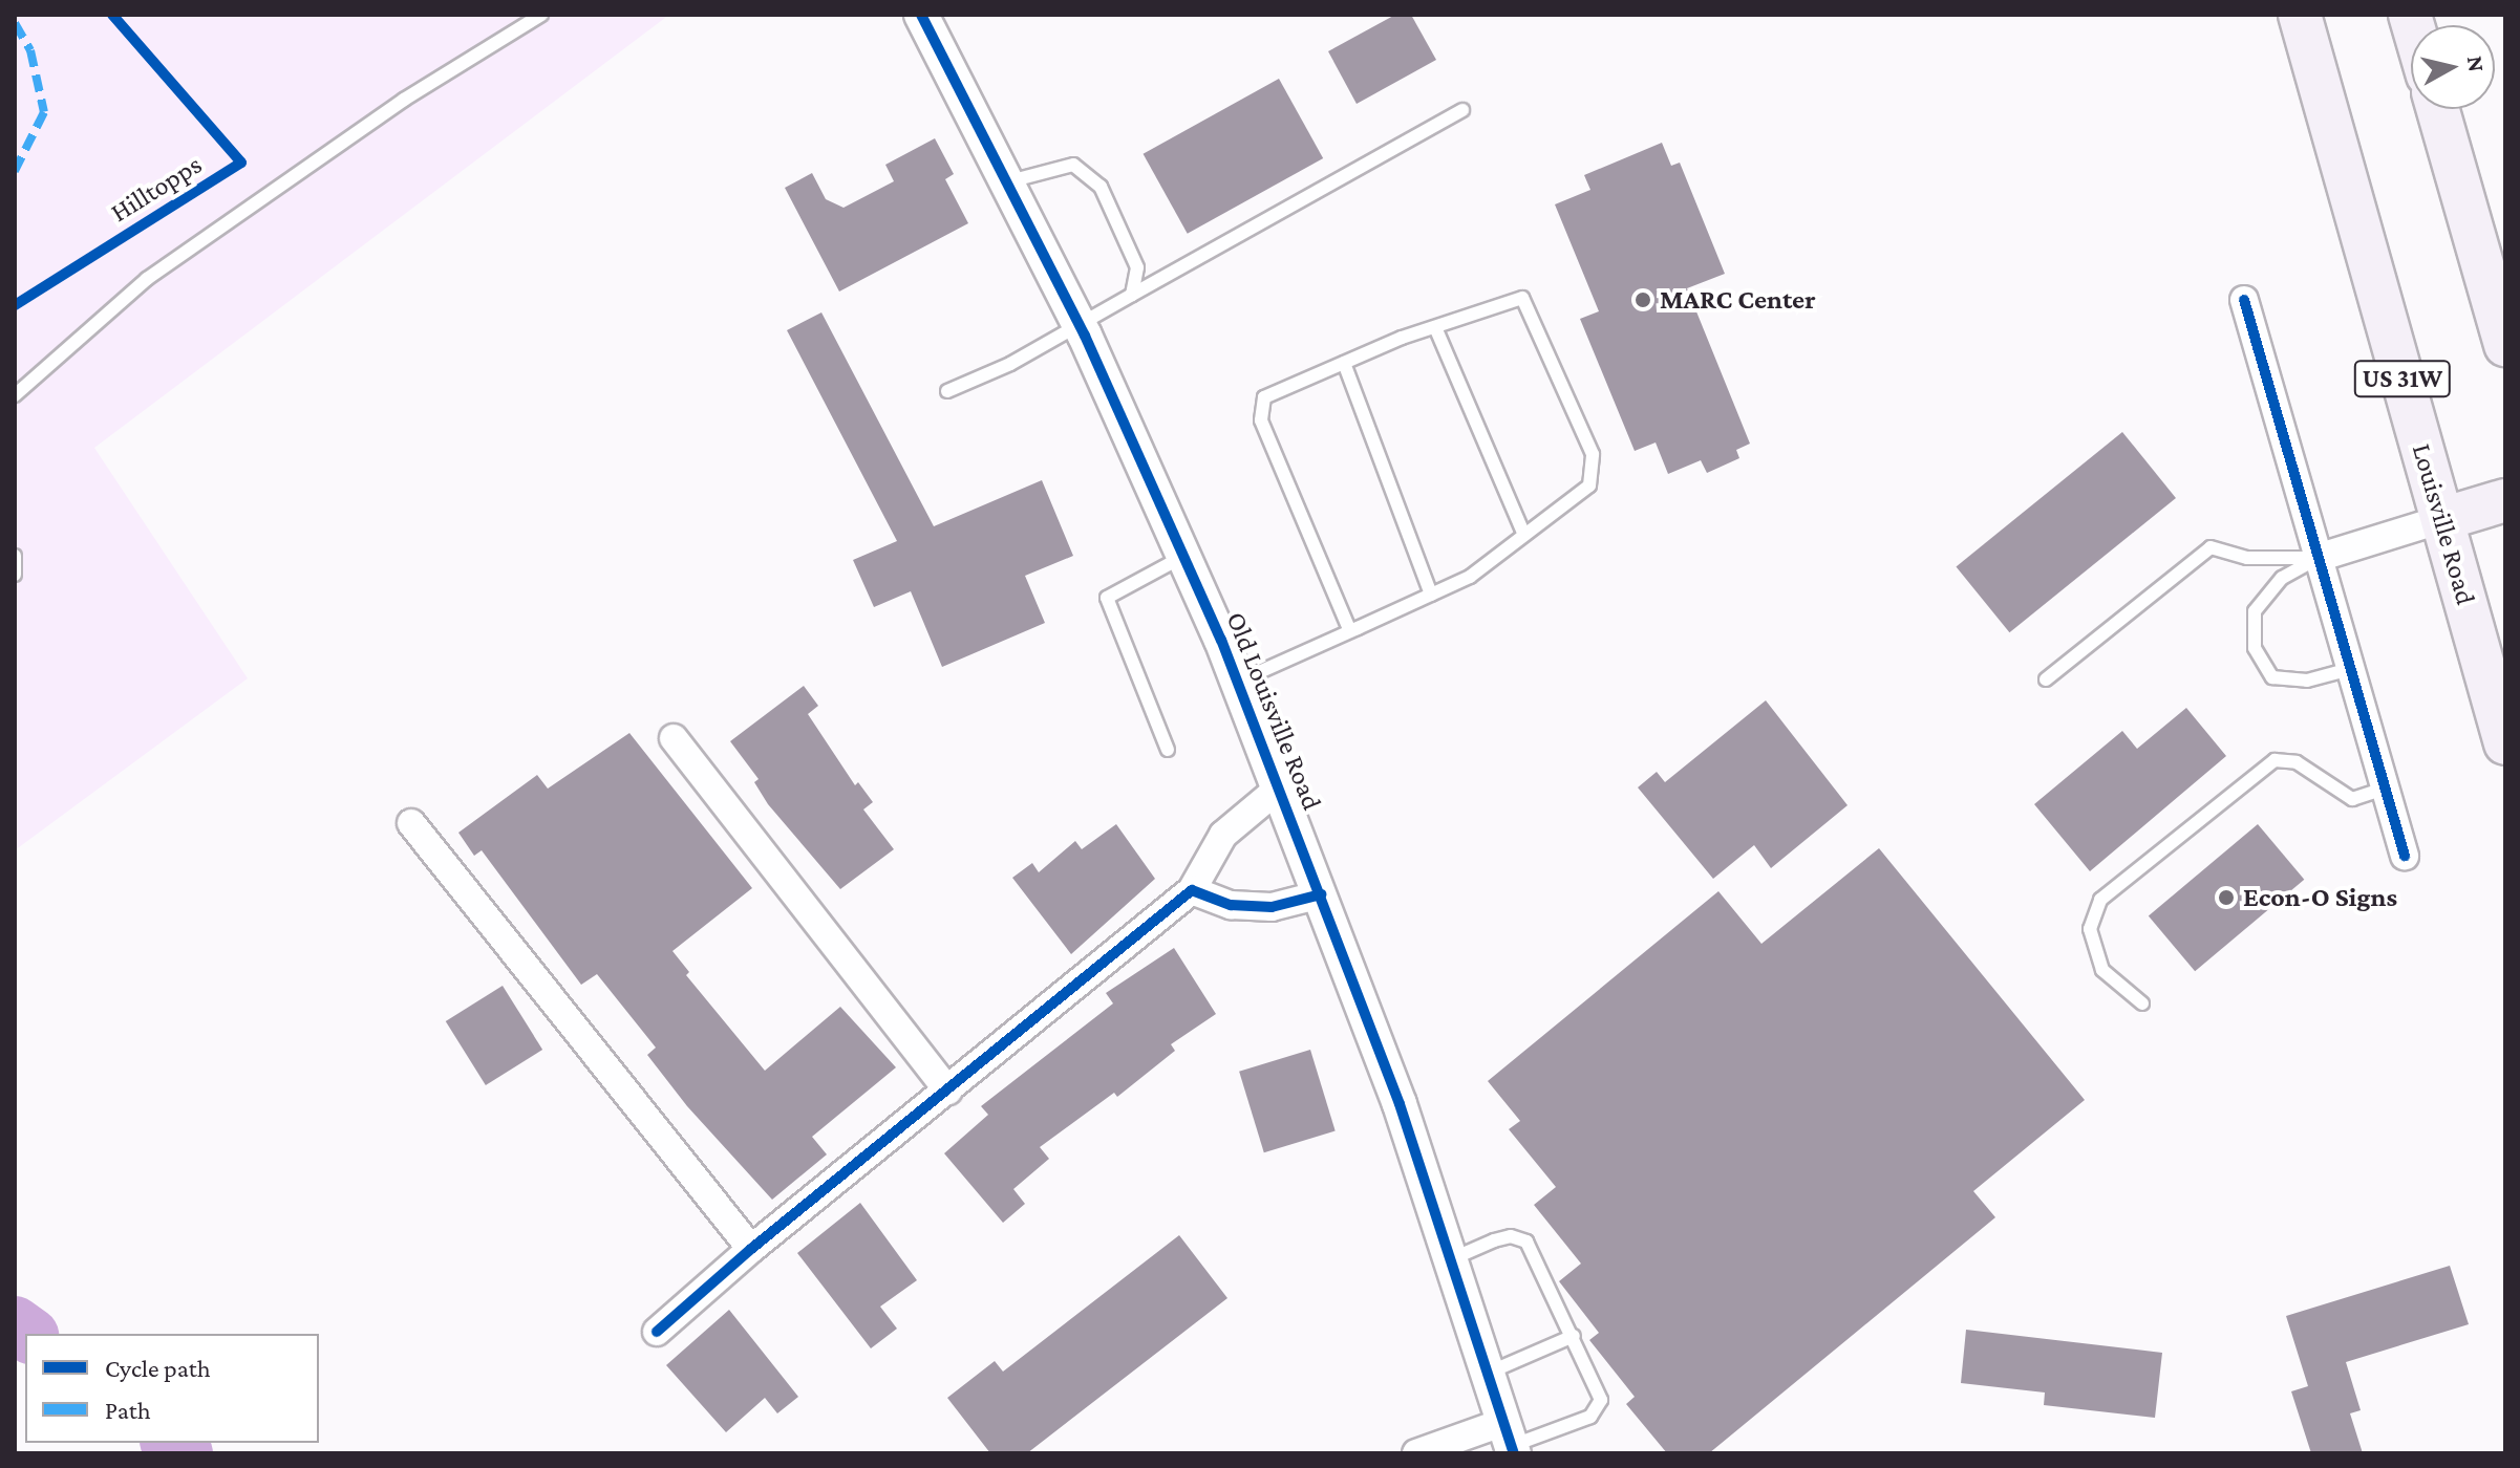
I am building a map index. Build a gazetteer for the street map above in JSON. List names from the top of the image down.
{
  "streets": {
    "main road": ["US 31W", "Louisville Road"],
    "street": ["Old Louisville Road"],
    "cycle path": ["Hilltopps"]
  },
  "places": ["MARC Center", "Econ-O Signs"],
  "legend": ["Cycle path", "Path"],
  "north": "right"
}
